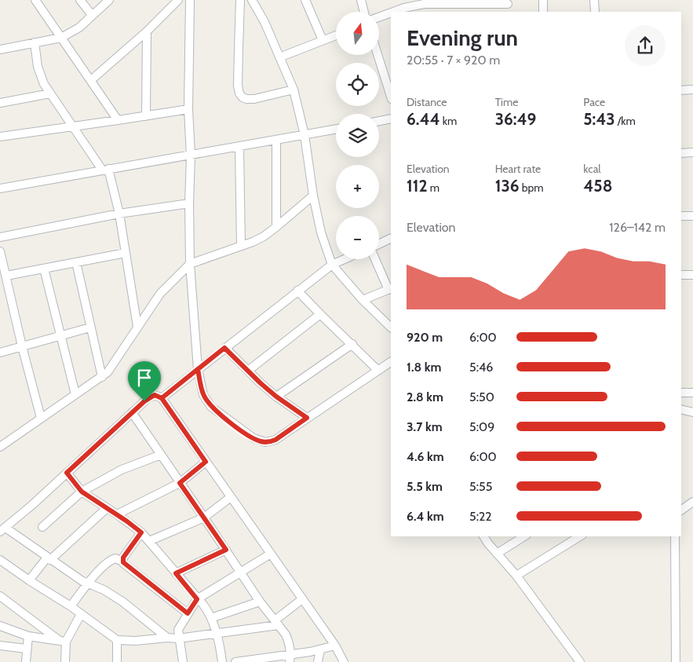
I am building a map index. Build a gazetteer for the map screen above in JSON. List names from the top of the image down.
{
  "north": "top",
  "page": {
    "map_buttons": ["+", "−"],
    "heading": ["Evening run", "20:55 · 7 × 920 m"],
    "stats": [
      ["Distance", "6.44 km"],
      ["Time", "36:49"],
      ["Pace", "5:43 /km"],
      ["Elevation", "112 m"],
      ["Heart rate", "136 bpm"],
      ["kcal", "458"]
    ],
    "chart": ["Elevation", "126–142 m"],
    "list": [
      {
        "name": "920 m",
        "note": "6:00"
      },
      {
        "name": "1.8 km",
        "note": "5:46"
      },
      {
        "name": "2.8 km",
        "note": "5:50"
      },
      {
        "name": "3.7 km",
        "note": "5:09"
      },
      {
        "name": "4.6 km",
        "note": "6:00"
      },
      {
        "name": "5.5 km",
        "note": "5:55"
      },
      {
        "name": "6.4 km",
        "note": "5:22"
      }
    ]
  }
}
